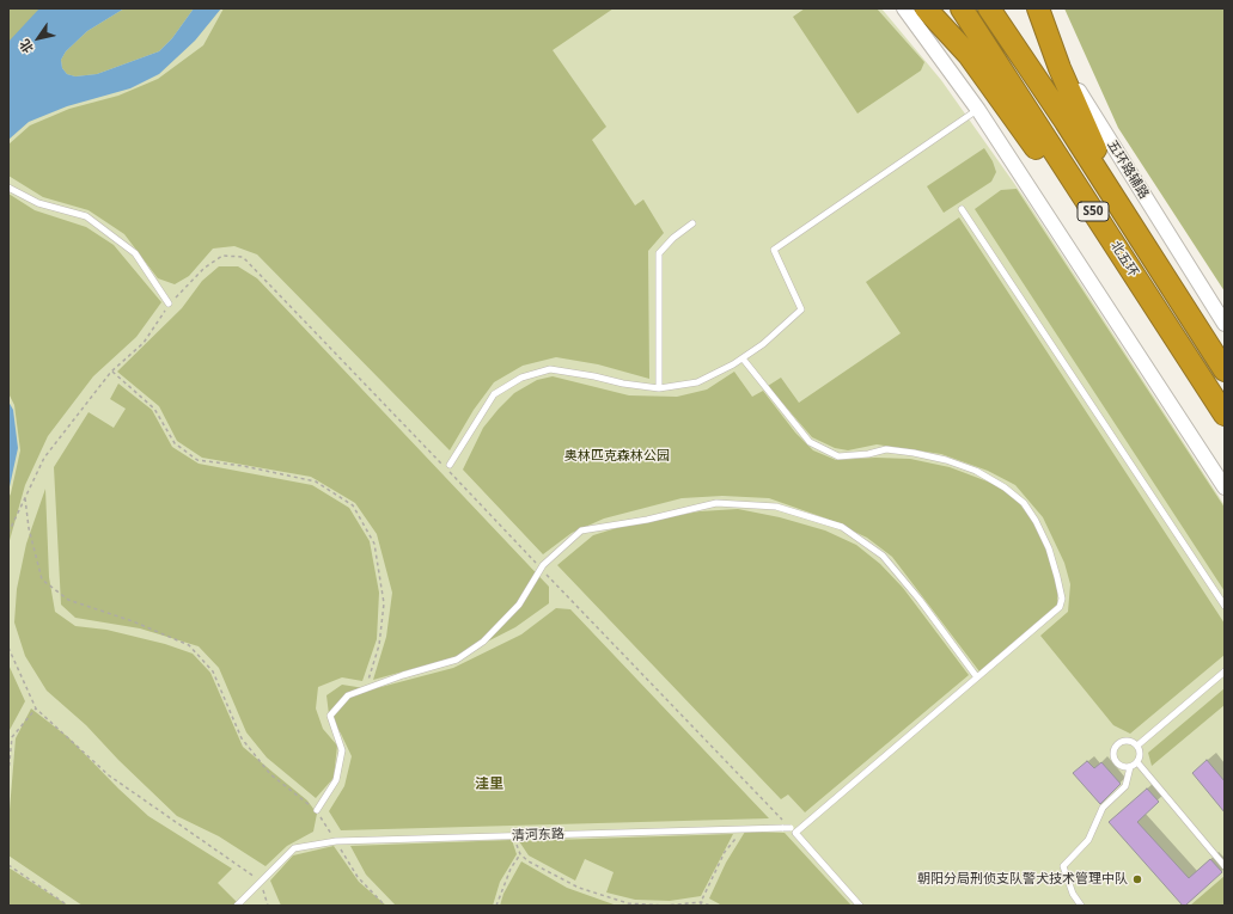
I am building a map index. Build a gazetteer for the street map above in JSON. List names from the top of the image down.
{
  "streets": {
    "highway": ["S50", "北五环"],
    "street": ["五环路辅路"],
    "lane": ["清河东路"]
  },
  "districts": ["洼里"],
  "parks": ["奥林匹克森林公园"],
  "places": ["朝阳分局刑侦支队警犬技术管理中队"],
  "north": "bottom left"
}
